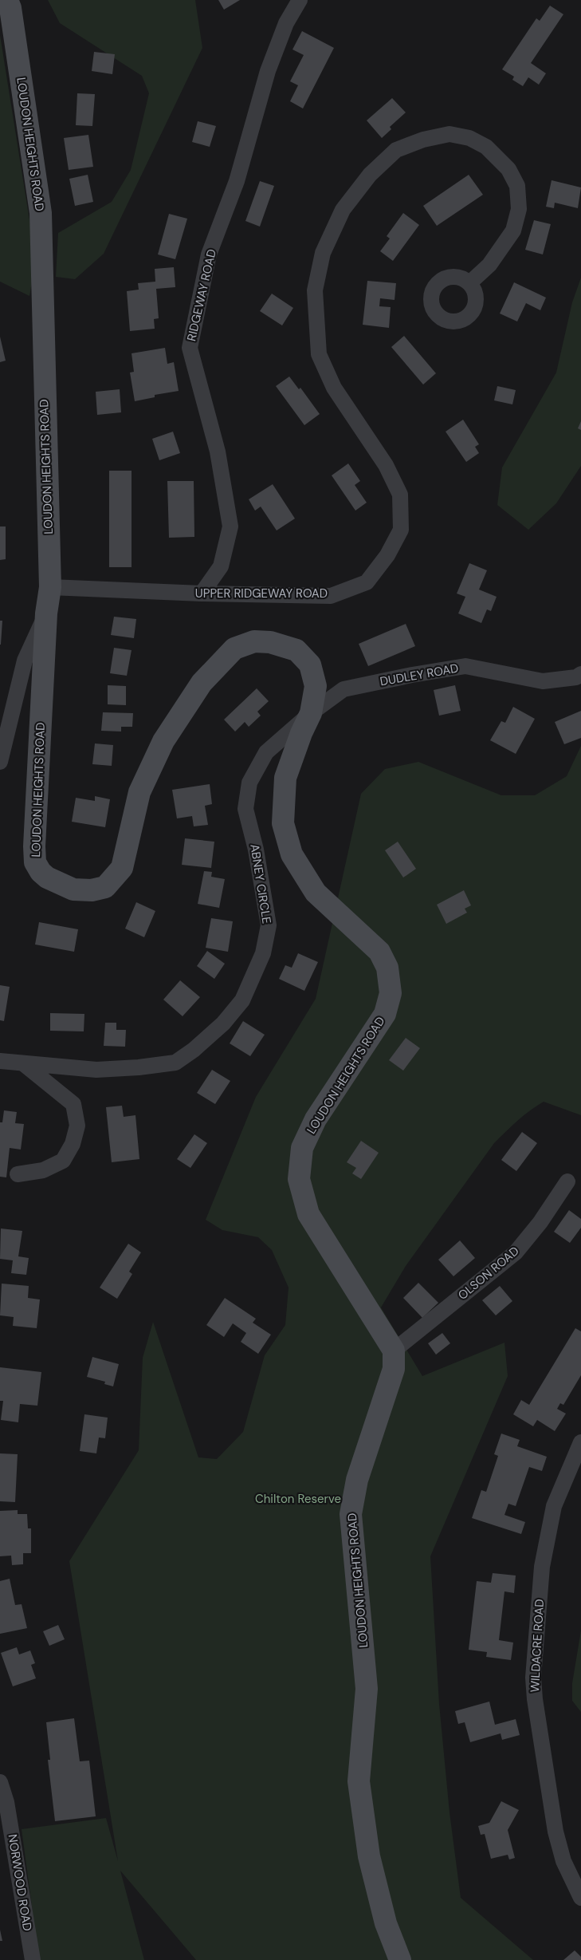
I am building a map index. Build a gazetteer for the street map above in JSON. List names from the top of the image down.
{
  "streets": {
    "street": [
      "LOUDON HEIGHTS ROAD",
      "RIDGEWAY ROAD",
      "UPPER RIDGEWAY ROAD",
      "DUDLEY ROAD",
      "ABNEY CIRCLE",
      "OLSON ROAD",
      "WILDACRE ROAD",
      "NORWOOD ROAD"
    ]
  },
  "crossings": [
    ["LOUDON HEIGHTS ROAD", "UPPER RIDGEWAY ROAD"],
    ["LOUDON HEIGHTS ROAD", "DUDLEY ROAD"],
    ["LOUDON HEIGHTS ROAD", "ABNEY CIRCLE"],
    ["LOUDON HEIGHTS ROAD", "OLSON ROAD"],
    ["RIDGEWAY ROAD", "UPPER RIDGEWAY ROAD"],
    ["DUDLEY ROAD", "ABNEY CIRCLE"]
  ],
  "parks": ["Chilton Reserve"]
}
